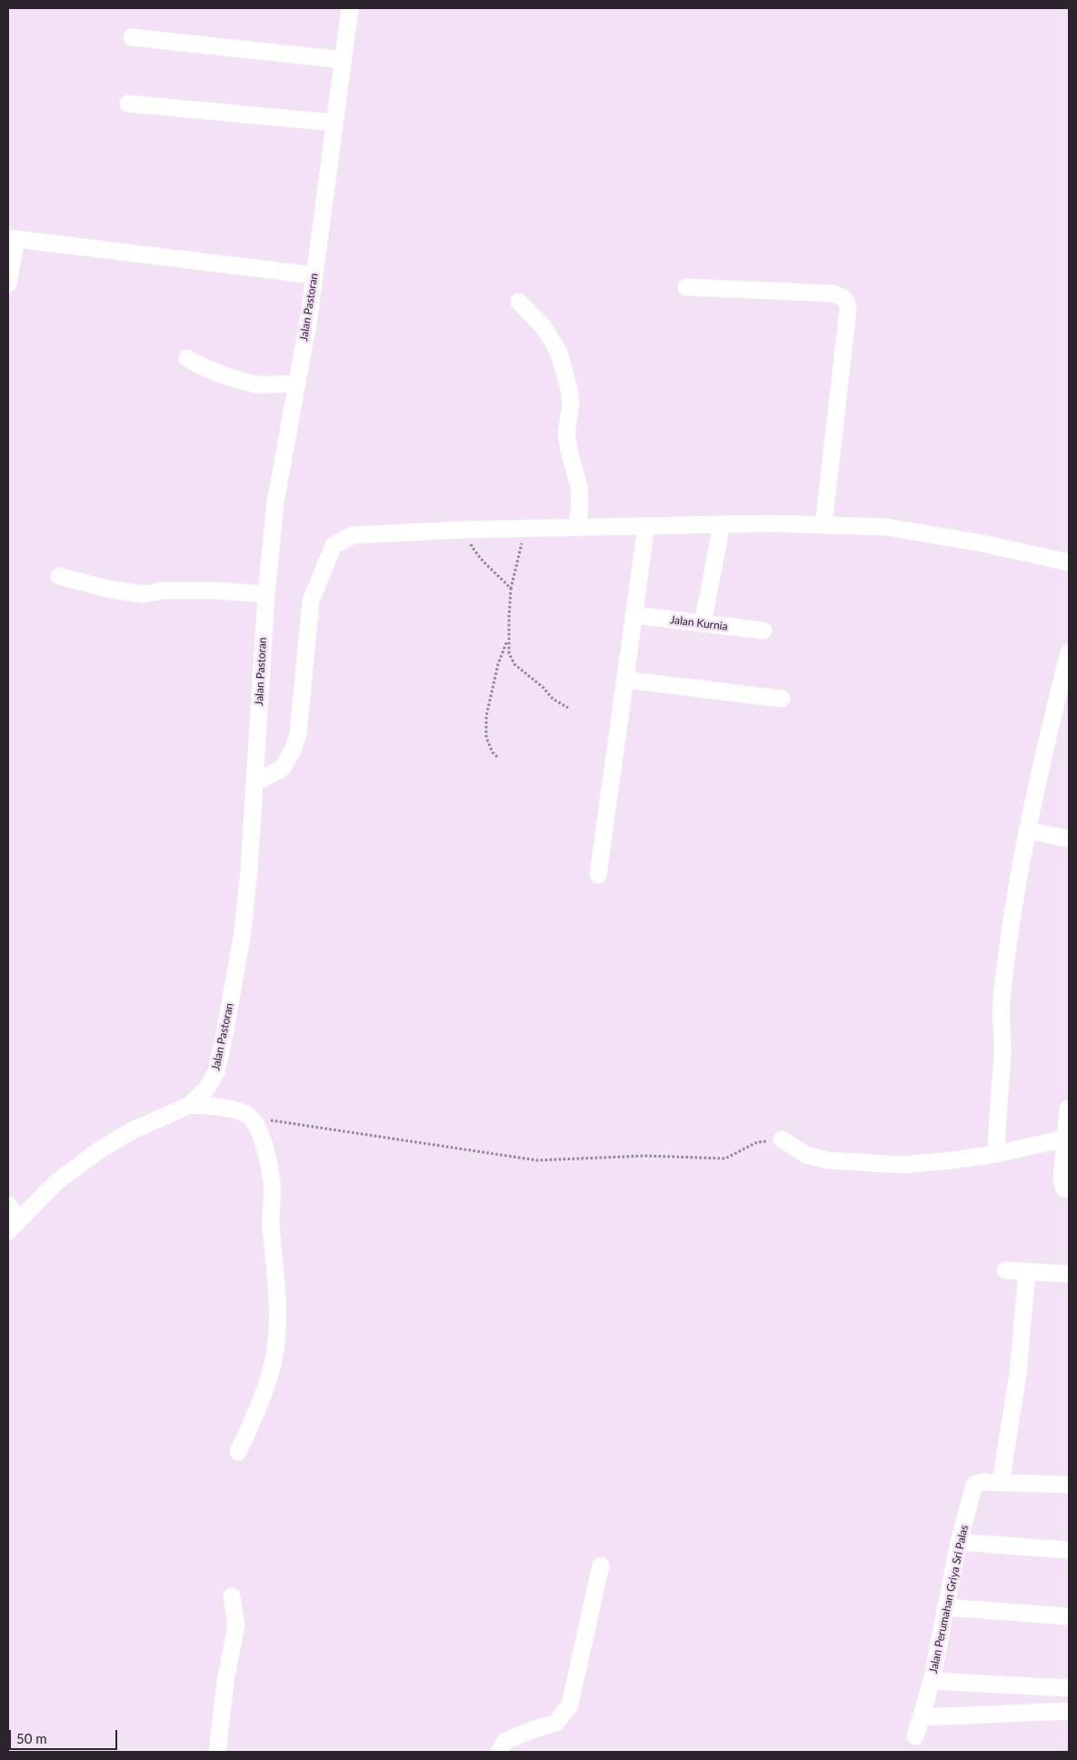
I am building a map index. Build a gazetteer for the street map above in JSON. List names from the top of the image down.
{
  "streets": {
    "street": ["Jalan Pastoran", "Jalan Kurnia", "Jalan Perumahan Griya Sri Palas"]
  },
  "scale_bar": "50 m"
}
